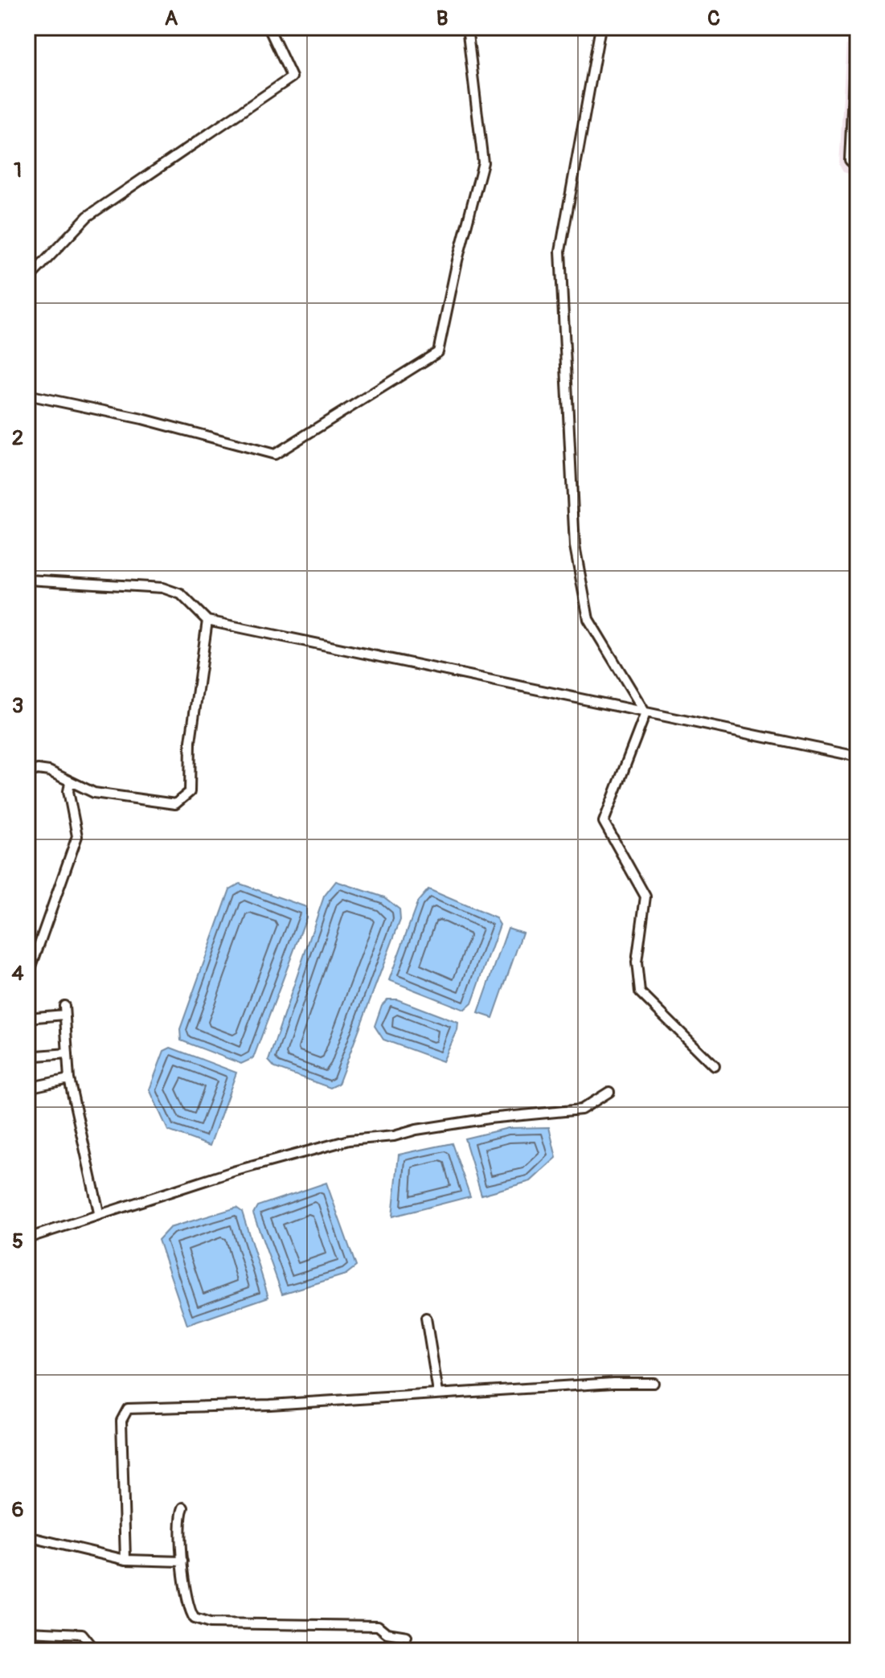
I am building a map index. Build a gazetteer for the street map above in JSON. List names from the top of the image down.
{
  "grid": {
    "columns": ["A", "B", "C"],
    "rows": [
      "1",
      "2",
      "3",
      "4",
      "5",
      "6"
    ]
  }
}
